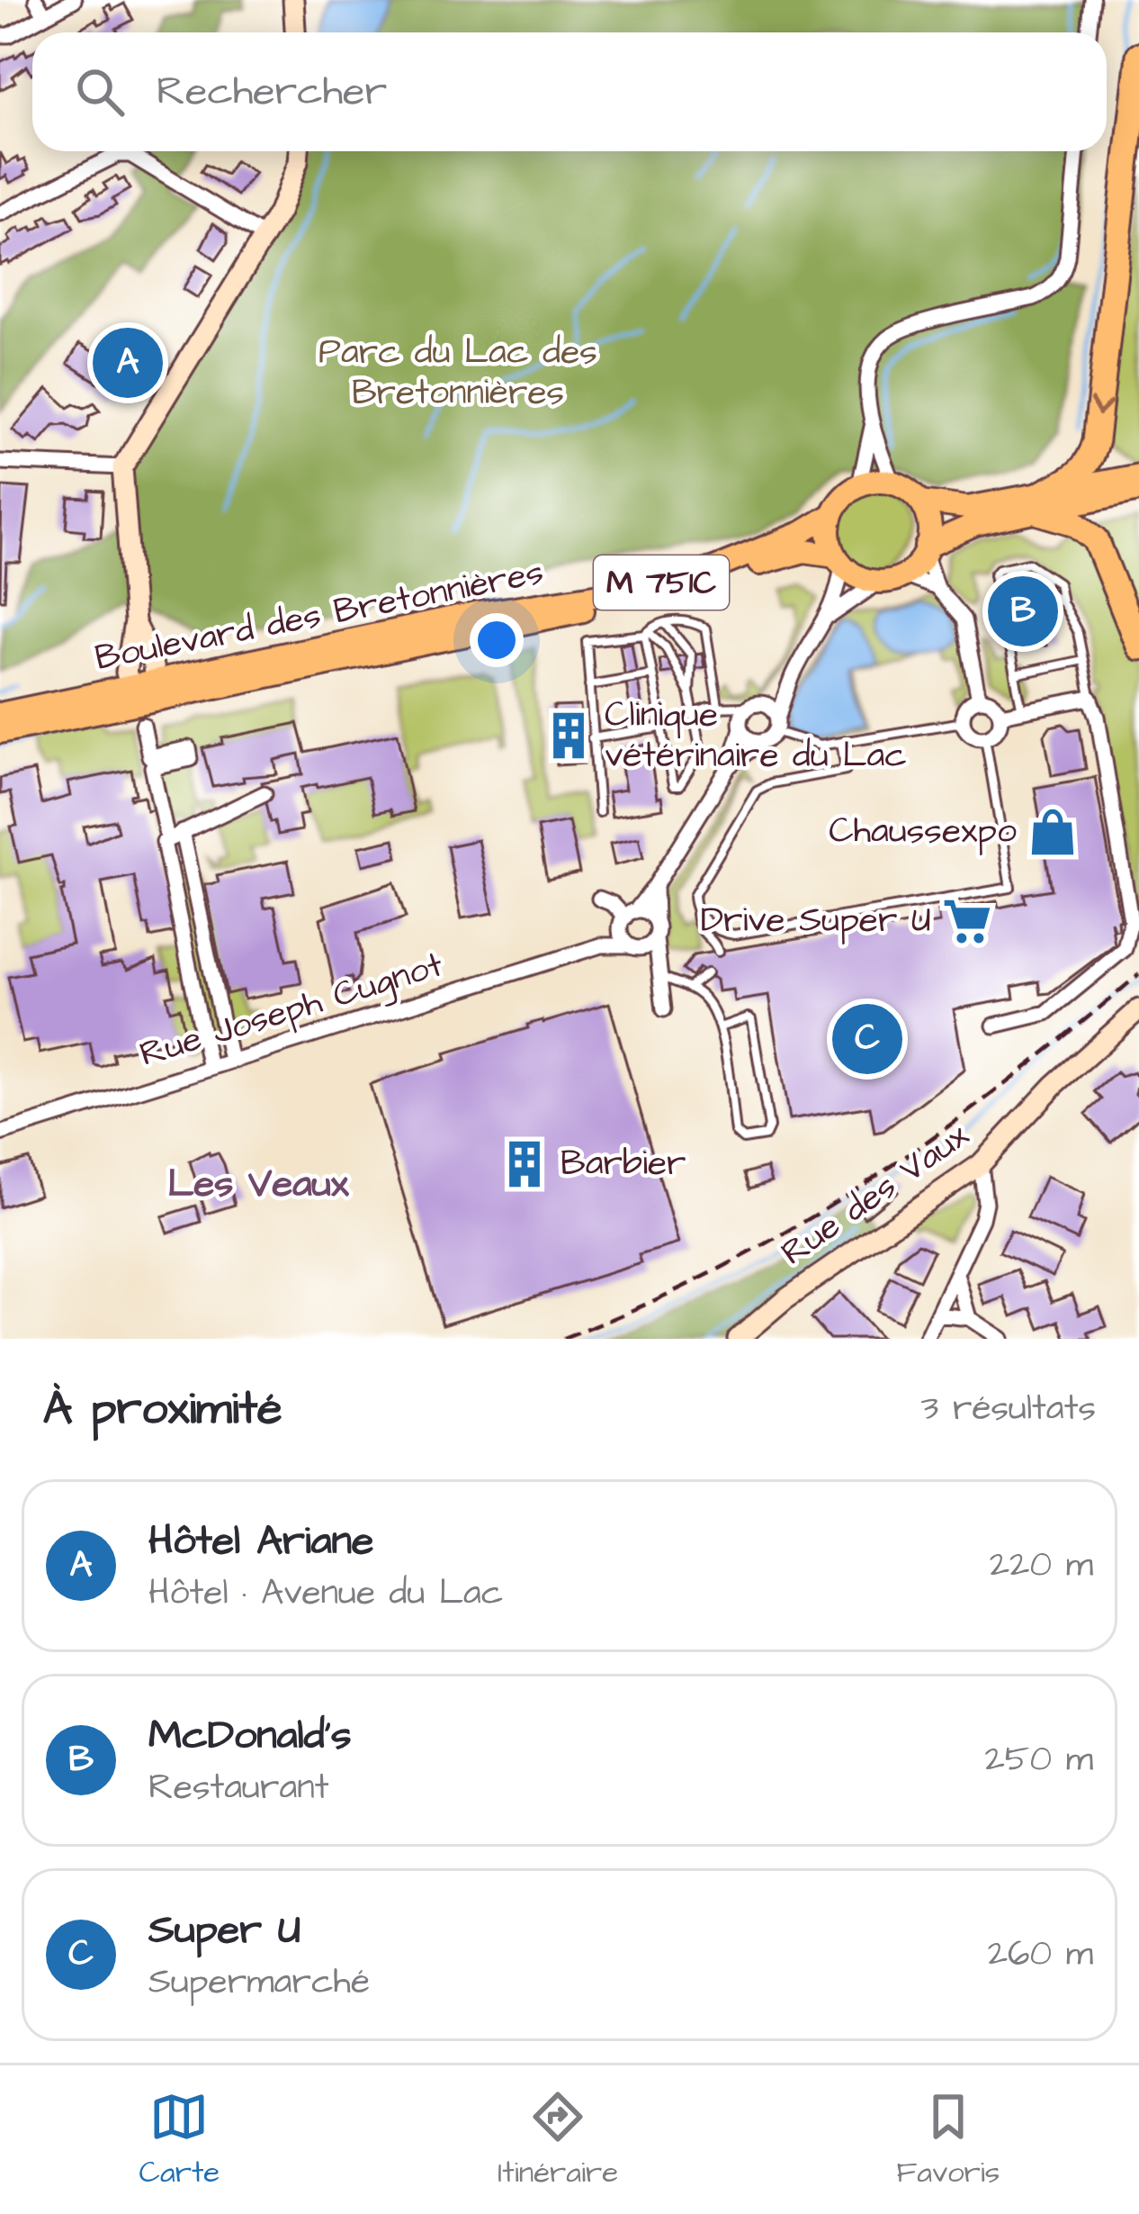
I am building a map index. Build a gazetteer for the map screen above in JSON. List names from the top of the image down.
{
  "streets": {
    "main road": ["M 751C", "Boulevard des Bretonnières"],
    "street": ["Rue Joseph Cugnot", "Rue des Vaux"]
  },
  "crossings": [
    ["M 751C", "Boulevard des Bretonnières"]
  ],
  "districts": ["Les Veaux"],
  "parks": ["Parc du Lac des Bretonnières"],
  "places": {
    "building": ["Clinique vétérinaire du Lac", "Barbier"],
    "shop": ["Chaussexpo"],
    "supermarket": ["Drive Super U"]
  },
  "page": {
    "search": "Rechercher",
    "pins": ["A", "B", "C"],
    "heading": ["À proximité", "3 résultats"],
    "list": [
      {
        "mark": "A",
        "name": "Hôtel Ariane",
        "note": "Hôtel · Avenue du Lac",
        "value": "220 m"
      },
      {
        "mark": "B",
        "name": "McDonald's",
        "note": "Restaurant",
        "value": "250 m"
      },
      {
        "mark": "C",
        "name": "Super U",
        "note": "Supermarché",
        "value": "260 m"
      }
    ],
    "nav": ["Carte", "Itinéraire", "Favoris"]
  }
}
